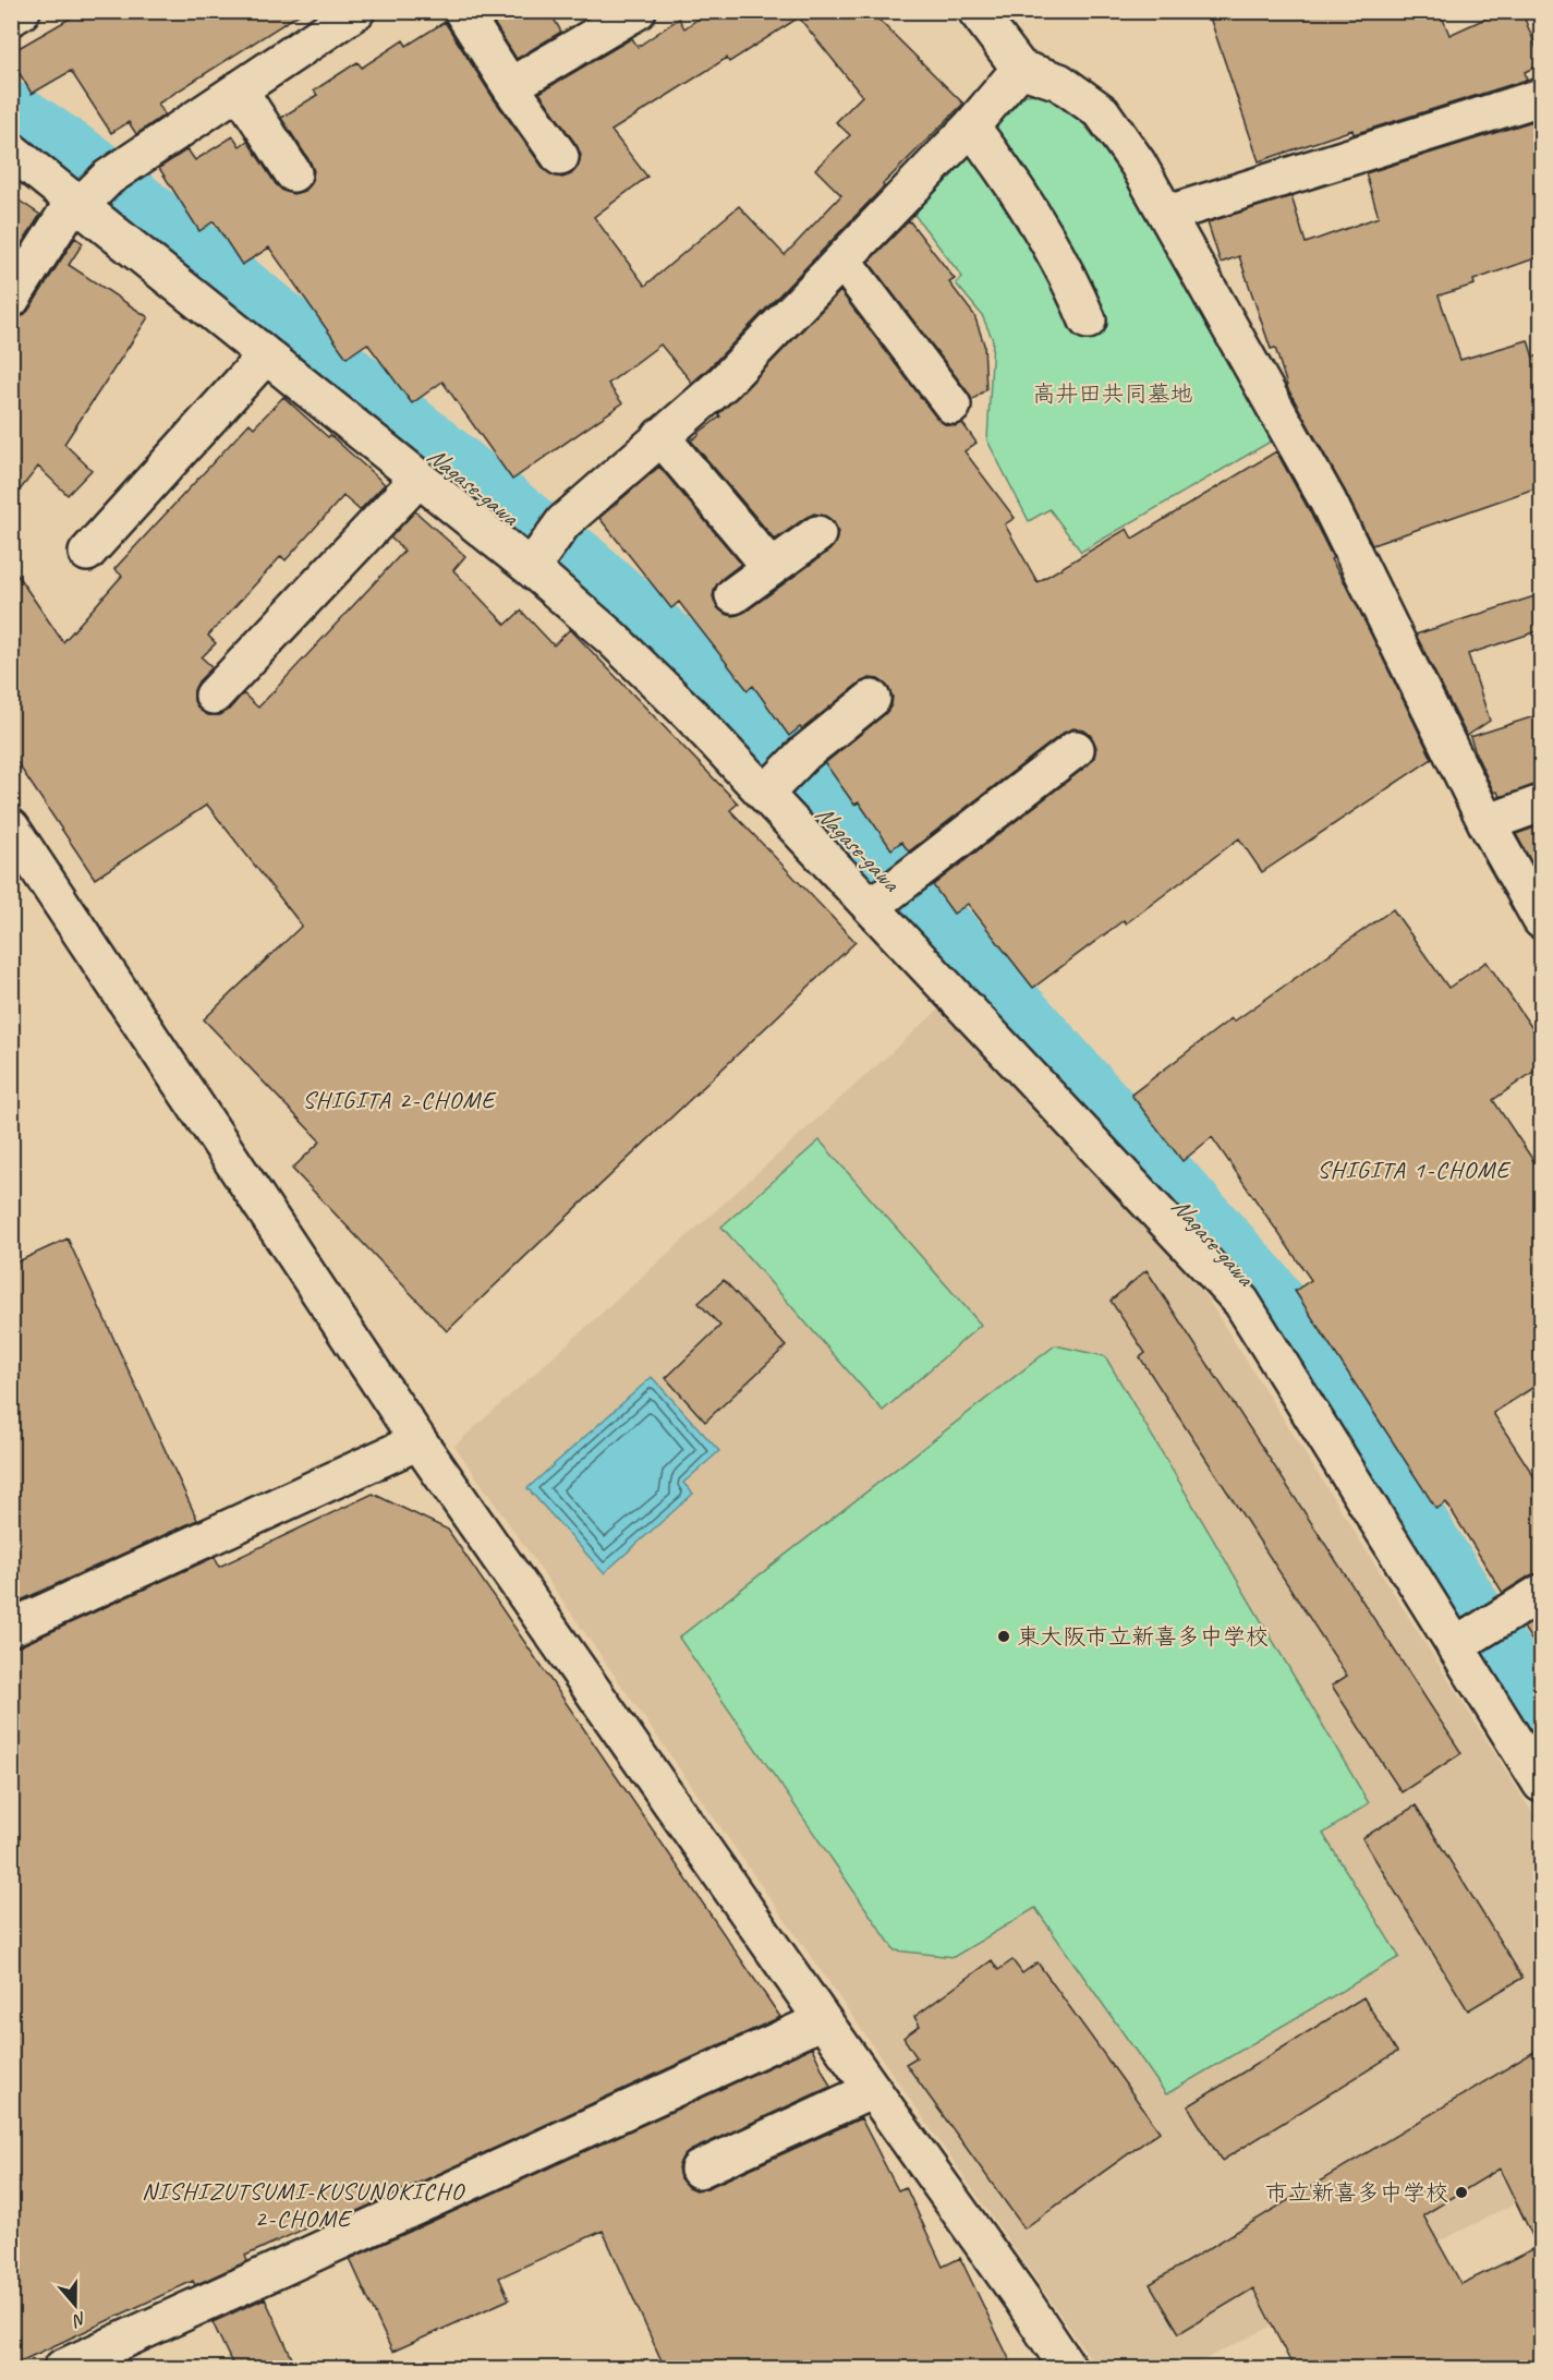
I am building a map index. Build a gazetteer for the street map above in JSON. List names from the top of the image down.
{
  "districts": ["SHIGITA 2-CHOME", "SHIGITA 1-CHOME", "NISHIZUTSUMI-KUSUNOKICHO 2-CHOME"],
  "water": ["Nagase-gawa"],
  "parks": ["高井田共同墓地"],
  "places": ["東大阪市立新喜多中学校", "市立新喜多中学校"],
  "north": "bottom"
}
